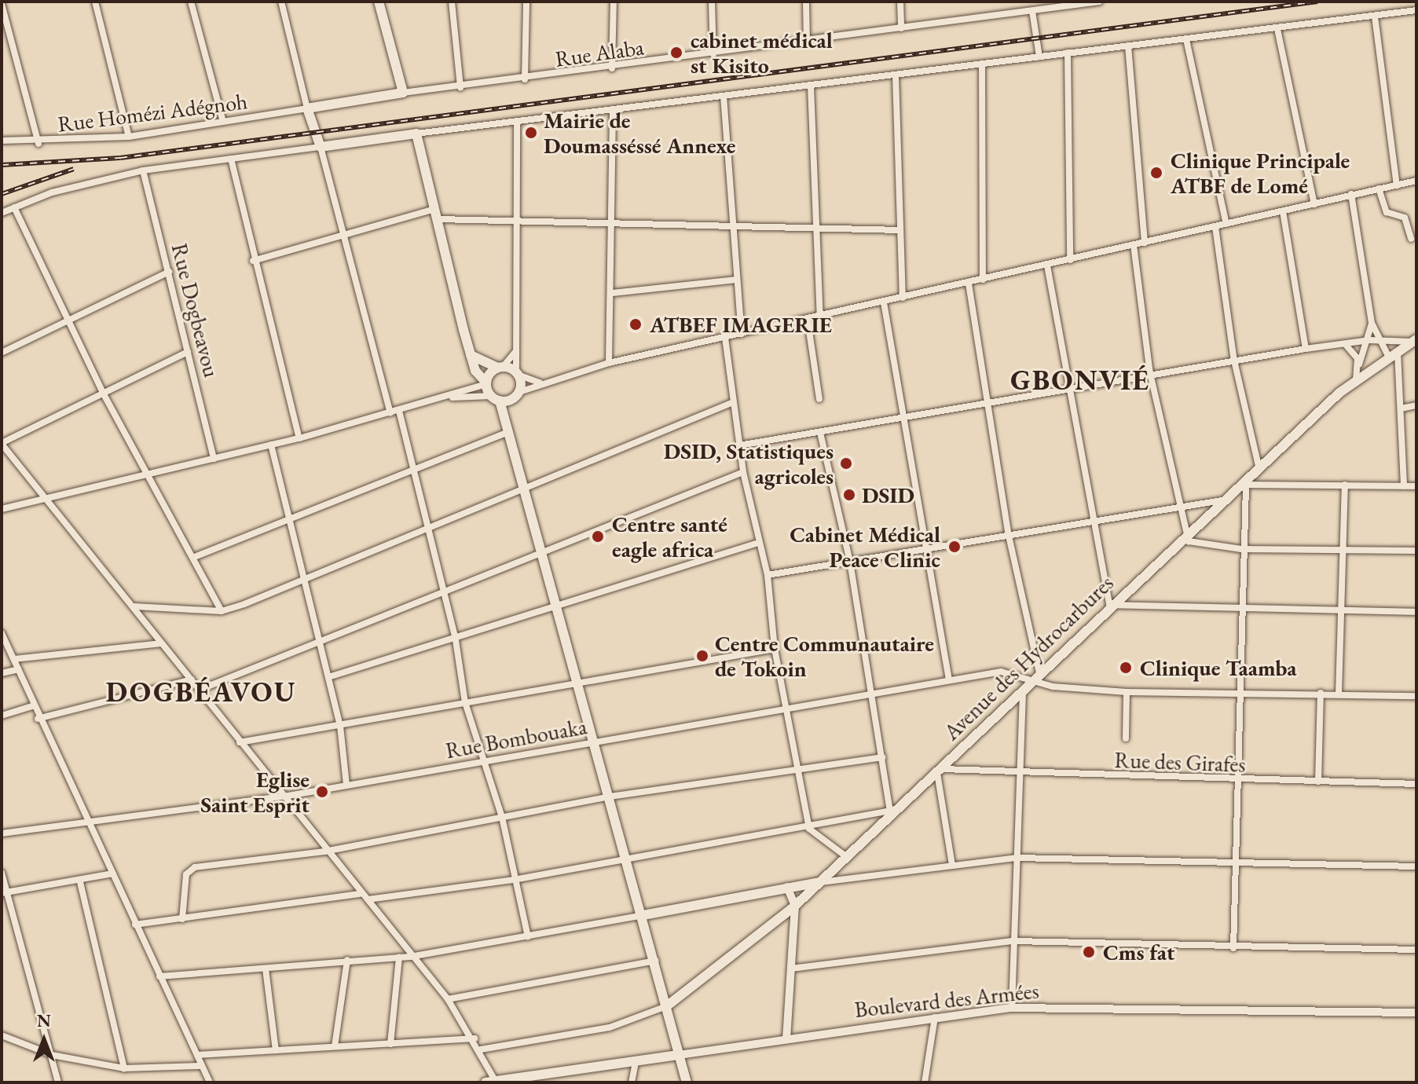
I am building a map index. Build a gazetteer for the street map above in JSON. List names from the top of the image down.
{
  "streets": {
    "main road": ["Avenue des Hydrocarbures", "Boulevard des Armées"],
    "street": [
      "Rue Alaba",
      "Rue Homézi Adégnoh",
      "Rue Dogbeavou",
      "Rue Bombouaka",
      "Rue des Girafes"
    ]
  },
  "crossings": [
    ["Avenue des Hydrocarbures", "Rue Bombouaka"],
    ["Avenue des Hydrocarbures", "Rue des Girafes"]
  ],
  "districts": ["GBONVIÉ", "DOGBÉAVOU"],
  "places": [
    "cabinet médical st Kisito",
    "Mairie de Doumasséssé Annexe",
    "Clinique Principale ATBF de Lomé",
    "ATBEF IMAGERIE",
    "DSID, Statistiques agricoles",
    "DSID",
    "Centre santé eagle africa",
    "Cabinet Médical Peace Clinic",
    "Centre Communautaire de Tokoin",
    "Clinique Taamba",
    "Eglise Saint Esprit",
    "Cms fat"
  ],
  "north": "top"
}
